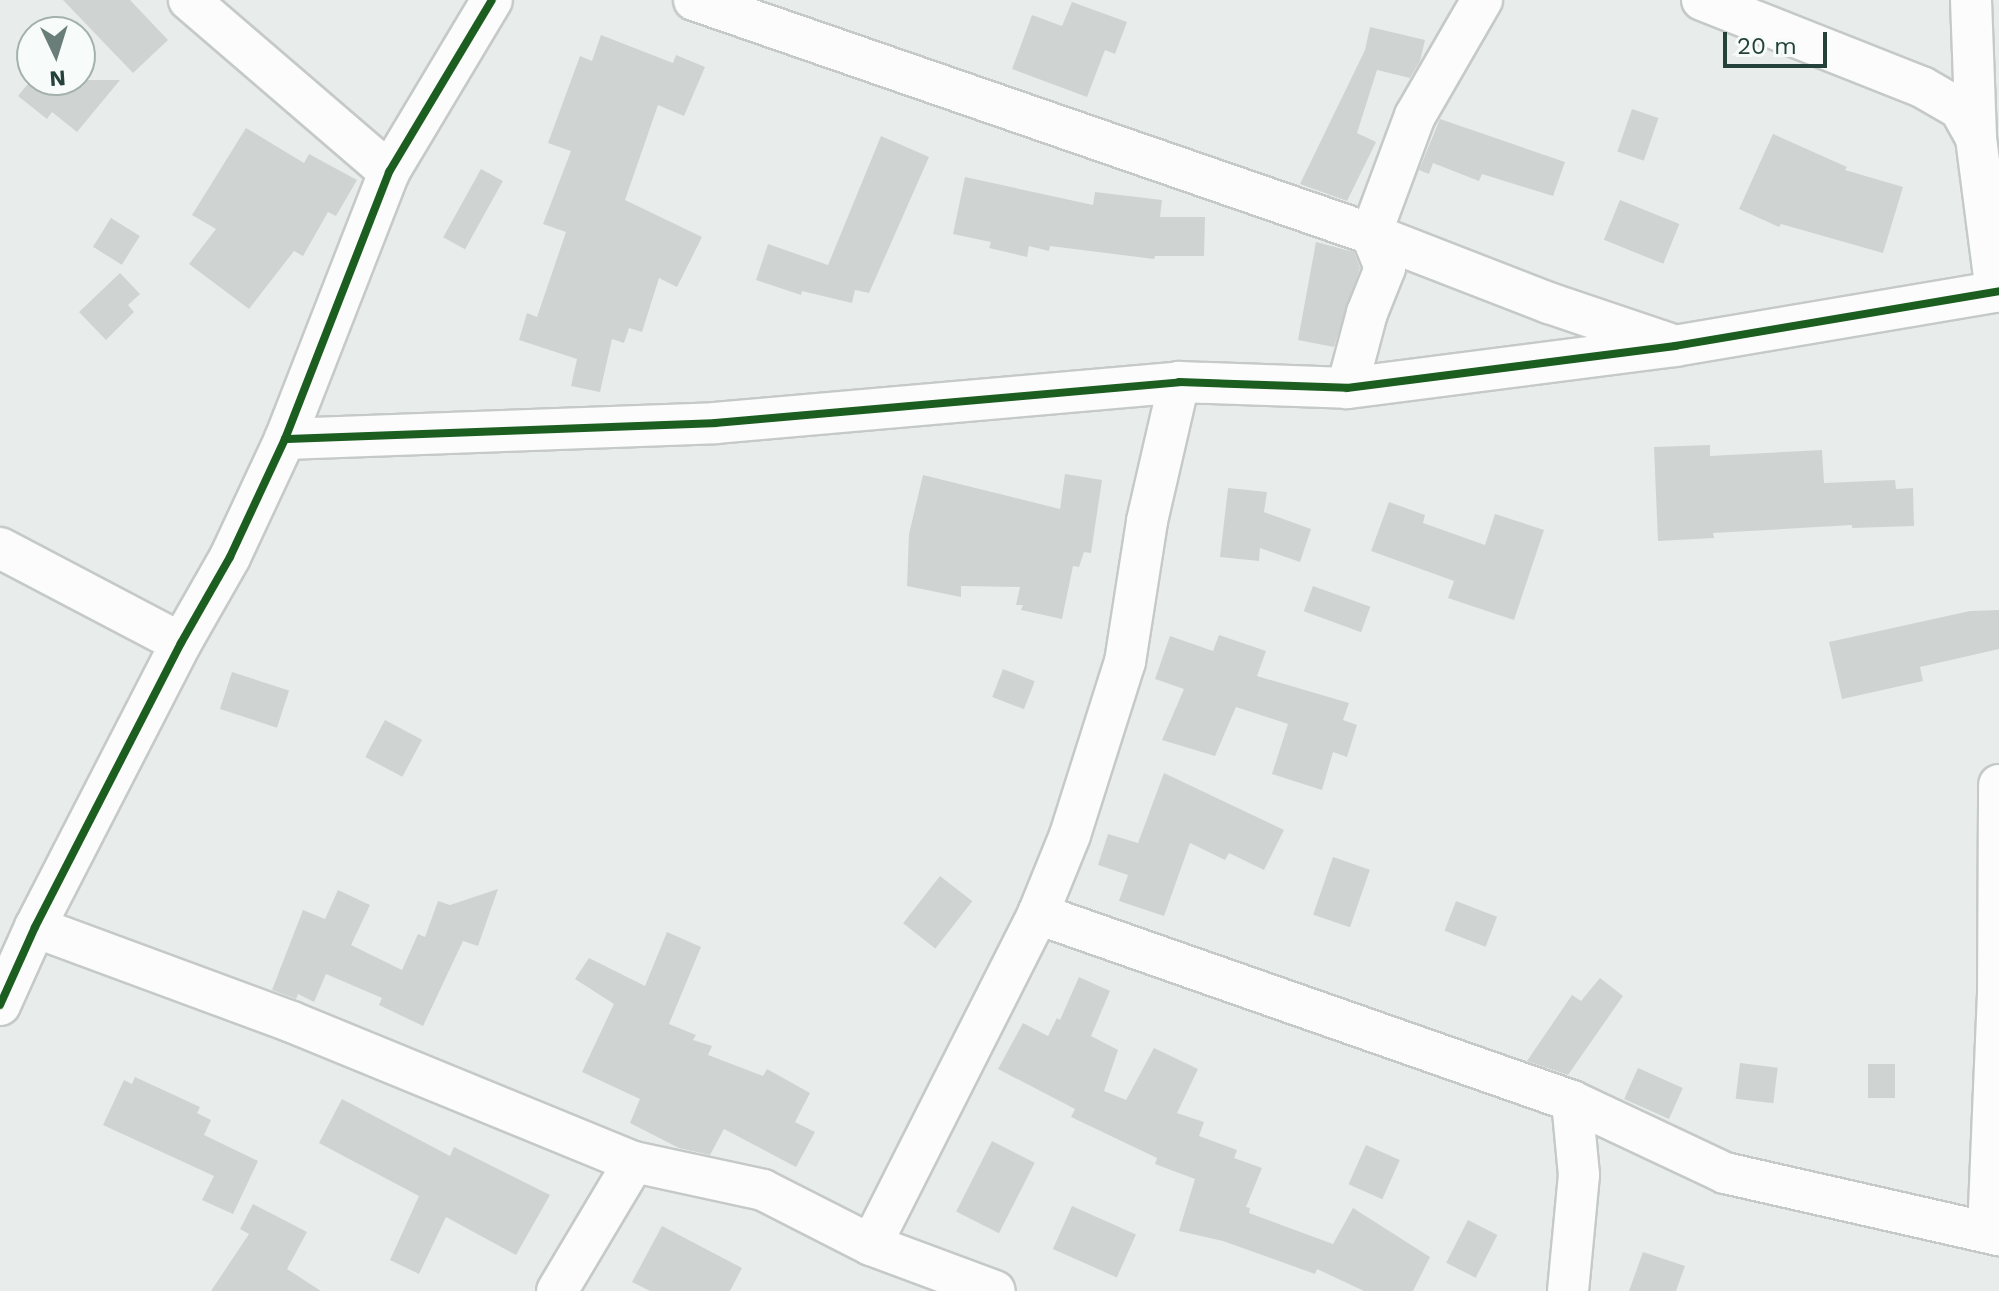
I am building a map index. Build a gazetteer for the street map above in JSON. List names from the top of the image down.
{
  "scale_bar": "20 m",
  "north": "bottom"
}
